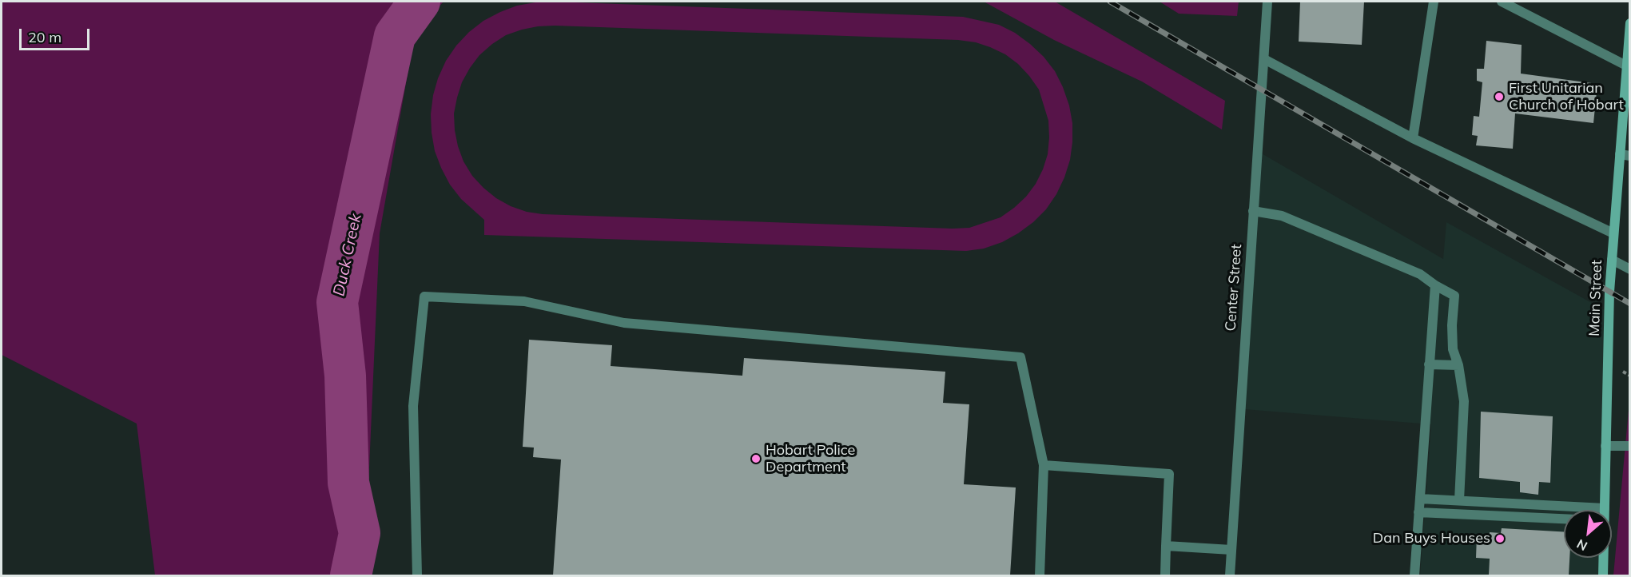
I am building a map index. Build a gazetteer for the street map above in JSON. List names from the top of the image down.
{
  "streets": {
    "main road": ["Main Street"],
    "street": ["Center Street"]
  },
  "water": ["Duck Creek"],
  "places": ["First Unitarian Church of Hobart", "Hobart Police Department", "Dan Buys Houses"],
  "scale_bar": "20 m",
  "north": "bottom left"
}
